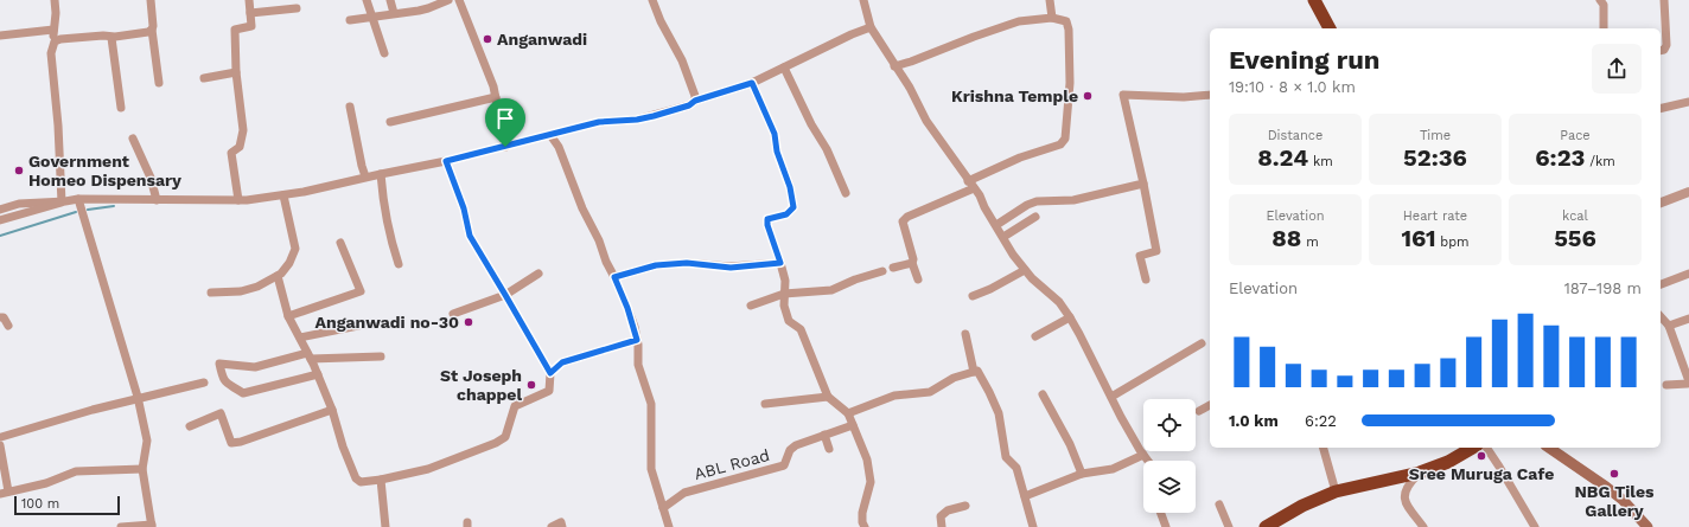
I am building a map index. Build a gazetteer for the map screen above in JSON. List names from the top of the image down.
{
  "streets": {
    "street": ["ABL Road"]
  },
  "places": [
    "Anganwadi",
    "Krishna Temple",
    "Government Homeo Dispensary",
    "Anganwadi no-30",
    "St Joseph chappel",
    "Sree Muruga Cafe",
    "NBG Tiles Gallery"
  ],
  "scale_bar": "100 m",
  "page": {
    "heading": ["Evening run", "19:10 · 8 × 1.0 km"],
    "stats": [
      ["Distance", "8.24 km"],
      ["Time", "52:36"],
      ["Pace", "6:23 /km"],
      ["Elevation", "88 m"],
      ["Heart rate", "161 bpm"],
      ["kcal", "556"]
    ],
    "chart": ["Elevation", "187–198 m"],
    "list": [
      {
        "name": "1.0 km",
        "note": "6:22"
      }
    ],
    "scale": "100 m"
  }
}
